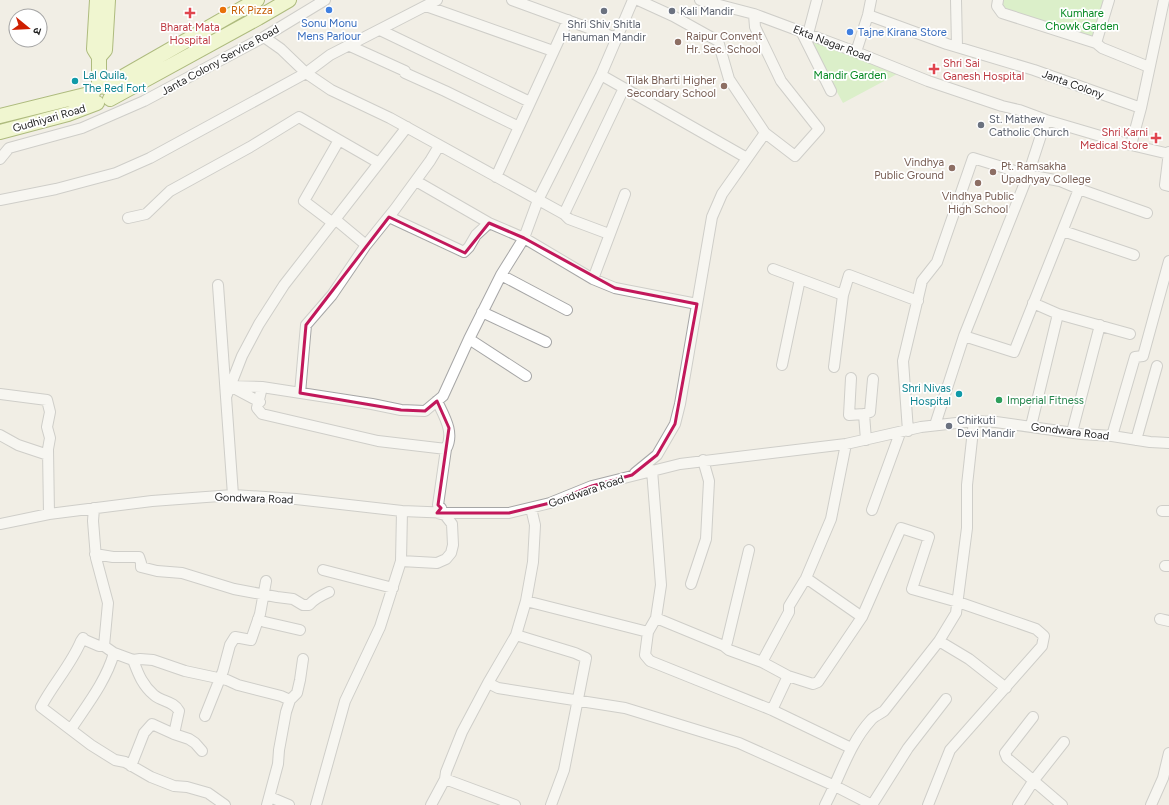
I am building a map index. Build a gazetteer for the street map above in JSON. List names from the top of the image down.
{
  "streets": {
    "street": [
      "Ekta Nagar Road",
      "Janta Colony Service Road",
      "Janta Colony",
      "Gudhiyari Road",
      "Gondwara Road"
    ]
  },
  "crossings": [
    ["Janta Colony Service Road", "Gudhiyari Road"]
  ],
  "parks": ["Kumhare Chowk Garden", "Mandir Garden"],
  "places": {
    "other": [
      "RK Pizza",
      "Sonu Monu Mens Parlour",
      "Shri Shiv Shitla Hanuman Mandir",
      "Kali Mandir",
      "Tajne Kirana Store",
      "Raipur Convent Hr. Sec. School",
      "Lal Quila, The Red Fort",
      "Tilak Bharti Higher Secondary School",
      "St. Mathew Catholic Church",
      "Vindhya Public Ground",
      "Pt. Ramsakha Upadhyay College",
      "Vindhya Public High School",
      "Shri Nivas Hospital",
      "Imperial Fitness",
      "Chirkuti Devi Mandir"
    ],
    "health": ["Bharat Mata Hospital", "Shri Sai Ganesh Hospital", "Shri Karni Medical Store"]
  },
  "north": "right"
}
